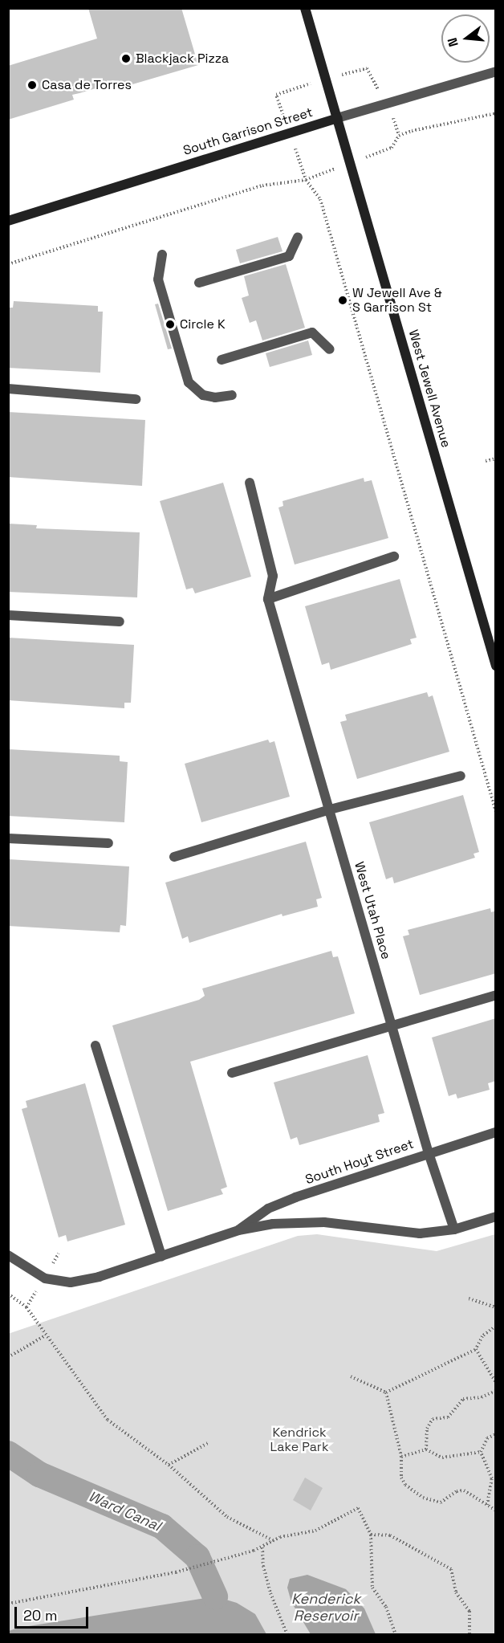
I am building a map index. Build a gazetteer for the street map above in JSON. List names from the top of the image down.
{
  "streets": {
    "main road": ["South Garrison Street", "West Jewell Avenue"],
    "street": ["West Utah Place", "South Hoyt Street"]
  },
  "crossings": [
    ["South Garrison Street", "West Jewell Avenue"],
    ["West Utah Place", "South Hoyt Street"]
  ],
  "water": ["Ward Canal", "Kenderick Reservoir"],
  "parks": ["Kendrick Lake Park"],
  "places": [
    "Blackjack Pizza",
    "Casa de Torres",
    "W Jewell Ave & S Garrison St",
    "Circle K"
  ],
  "scale_bar": "20 m",
  "north": "left"
}
